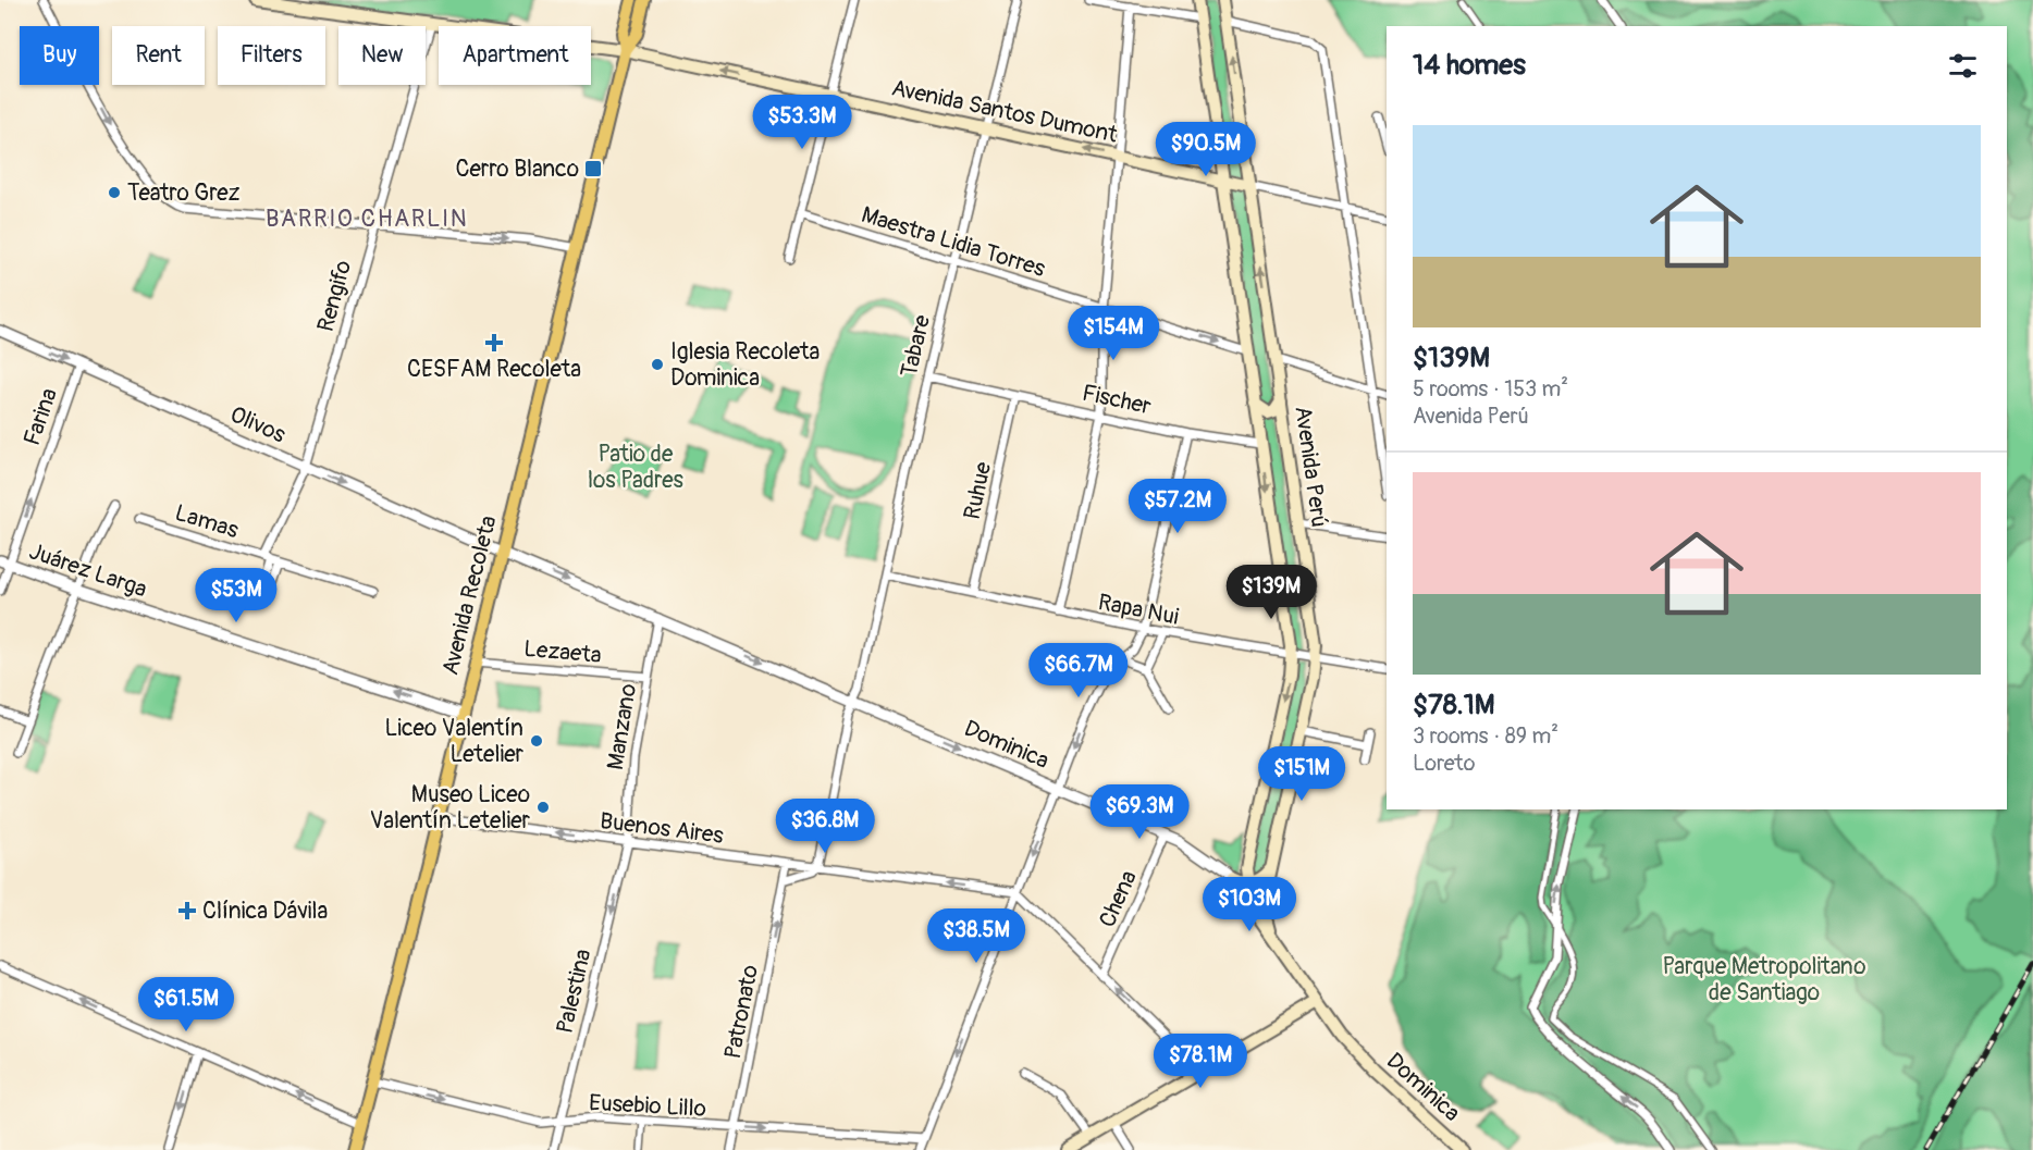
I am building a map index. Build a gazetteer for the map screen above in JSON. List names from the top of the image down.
{
  "streets": {
    "main road": [
      "Avenida Santos Dumont",
      "Avenida Perú",
      "Avenida Recoleta",
      "Dominica"
    ],
    "street": [
      "Maestra Lidia Torres",
      "Rengifo",
      "Tabare",
      "Fischer",
      "Farina",
      "Olivos",
      "Ruhue",
      "Lamas",
      "Juárez Larga",
      "Rapa Nui",
      "Lezaeta",
      "Manzano",
      "Buenos Aires",
      "Chena",
      "Palestina",
      "Patronato",
      "Eusebio Lillo"
    ]
  },
  "crossings": [
    ["Avenida Santos Dumont", "Rengifo"],
    ["Avenida Santos Dumont", "Tabare"],
    ["Avenida Santos Dumont", "Avenida Perú"],
    ["Avenida Santos Dumont", "Avenida Recoleta"],
    ["Maestra Lidia Torres", "Tabare"],
    ["Maestra Lidia Torres", "Avenida Perú"],
    ["Rengifo", "Olivos"],
    ["Rengifo", "Lamas"],
    ["Tabare", "Fischer"],
    ["Tabare", "Rapa Nui"],
    ["Tabare", "Dominica"],
    ["Tabare", "Buenos Aires"],
    ["Fischer", "Avenida Perú"],
    ["Fischer", "Ruhue"],
    ["Farina", "Olivos"],
    ["Farina", "Juárez Larga"],
    ["Olivos", "Lamas"],
    ["Olivos", "Avenida Recoleta"],
    ["Olivos", "Dominica"],
    ["Avenida Perú", "Rapa Nui"],
    ["Avenida Perú", "Dominica"],
    ["Ruhue", "Rapa Nui"],
    ["Juárez Larga", "Avenida Recoleta"],
    ["Avenida Recoleta", "Lezaeta"],
    ["Avenida Recoleta", "Dominica"],
    ["Avenida Recoleta", "Buenos Aires"],
    ["Avenida Recoleta", "Eusebio Lillo"],
    ["Lezaeta", "Manzano"],
    ["Manzano", "Dominica"],
    ["Manzano", "Buenos Aires"],
    ["Manzano", "Palestina"],
    ["Dominica", "Chena"],
    ["Buenos Aires", "Palestina"],
    ["Buenos Aires", "Patronato"],
    ["Palestina", "Eusebio Lillo"],
    ["Patronato", "Eusebio Lillo"]
  ],
  "one_way": [
    "Farina",
    "Olivos",
    "Juárez Larga",
    "Dominica",
    "Buenos Aires",
    "Palestina",
    "Patronato",
    "Eusebio Lillo"
  ],
  "districts": ["BARRIO CHARLIN"],
  "parks": ["Patio de los Padres", "Parque Metropolitano de Santiago"],
  "places": {
    "transit": ["Cerro Blanco"],
    "other": [
      "Teatro Grez",
      "Iglesia Recoleta Dominica",
      "Liceo Valentín Letelier",
      "Museo Liceo Valentín Letelier"
    ],
    "health": ["CESFAM Recoleta", "Clínica Dávila"]
  },
  "page": {
    "chip": [
      "Buy",
      "Rent",
      "Filters",
      "New",
      "Apartment"
    ],
    "heading": "14 homes",
    "price": [
      "$53.3M",
      "$90.5M",
      "$154M",
      "$57.2M",
      "$139M",
      "$53M",
      "$66.7M",
      "$151M",
      "$69.3M",
      "$36.8M",
      "$103M",
      "$38.5M",
      "$61.5M",
      "$78.1M"
    ],
    "list": [
      {
        "name": "$139M",
        "note": "5 rooms · 153 m² · Avenida Perú"
      },
      {
        "name": "$78.1M",
        "note": "3 rooms · 89 m² · Loreto"
      }
    ]
  }
}
